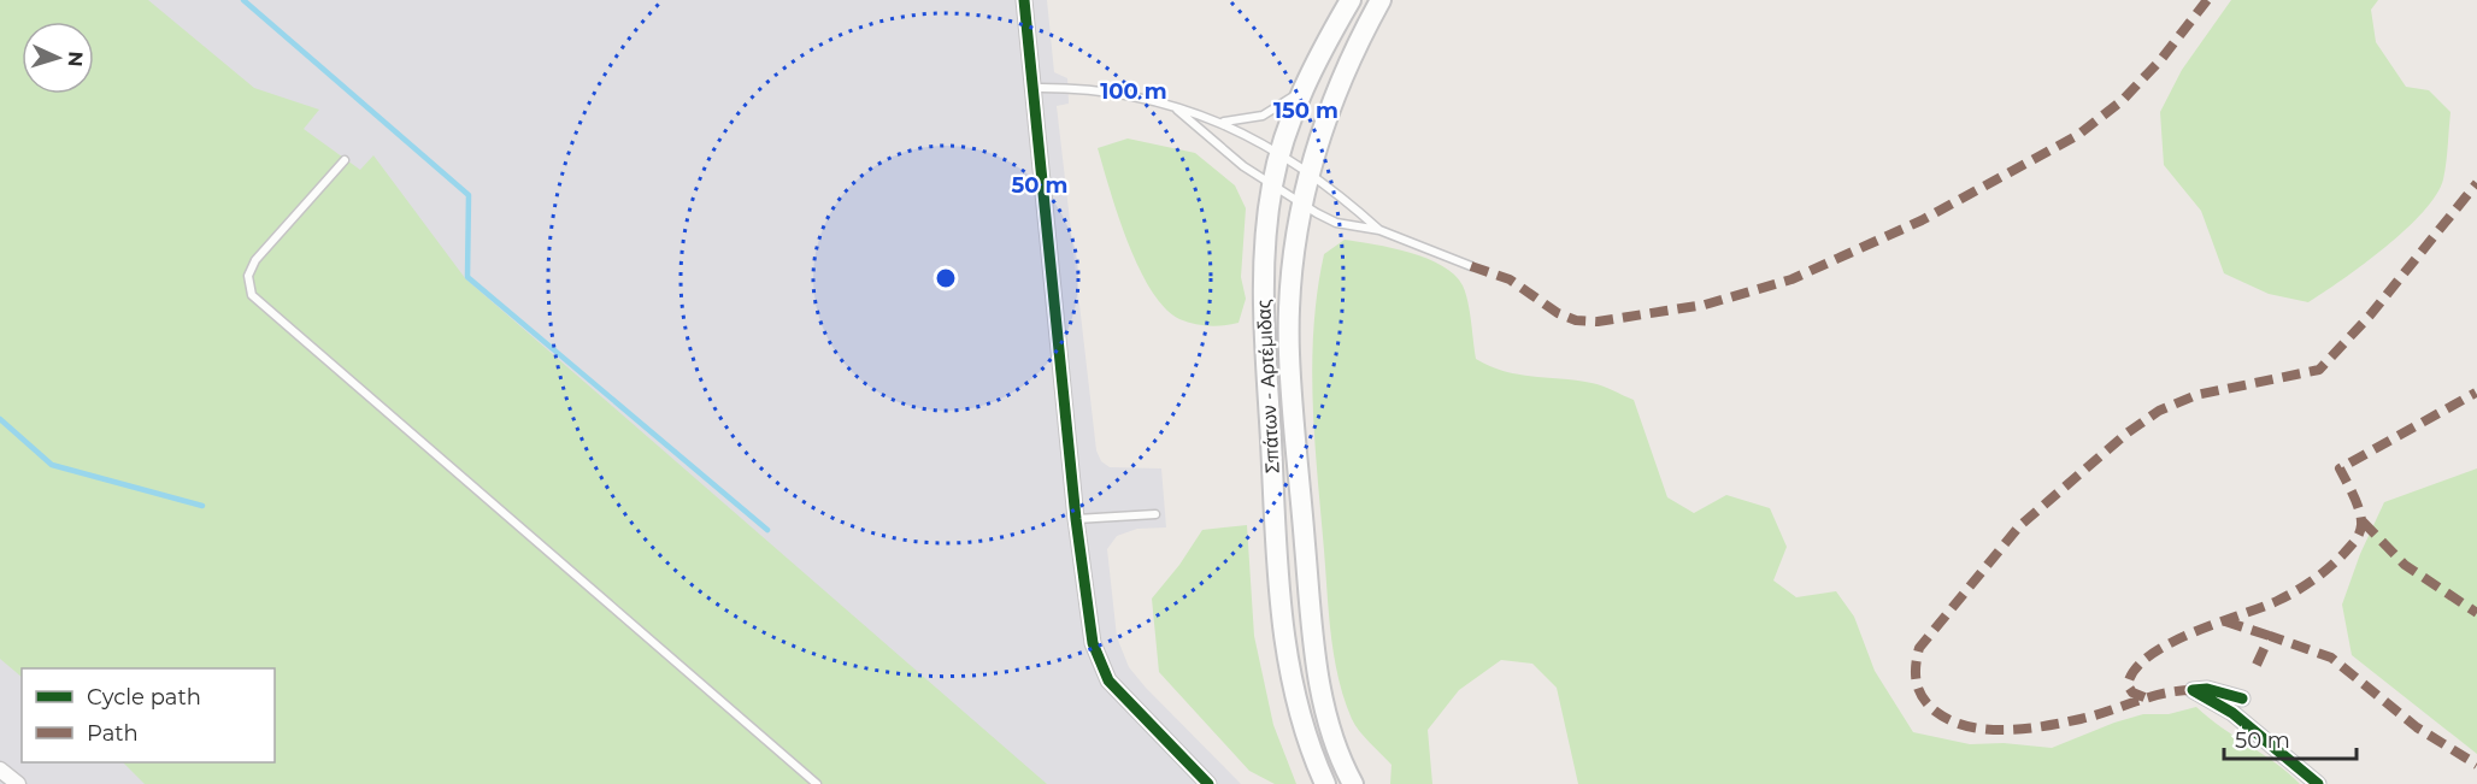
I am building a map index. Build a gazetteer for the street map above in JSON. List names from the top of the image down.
{
  "streets": {
    "main road": ["Σπάτων - Αρτέμιδας"]
  },
  "legend": ["Cycle path", "Path"],
  "scale_bar": "50 m",
  "north": "right",
  "rings": ["100 m", "150 m", "50 m"]
}
